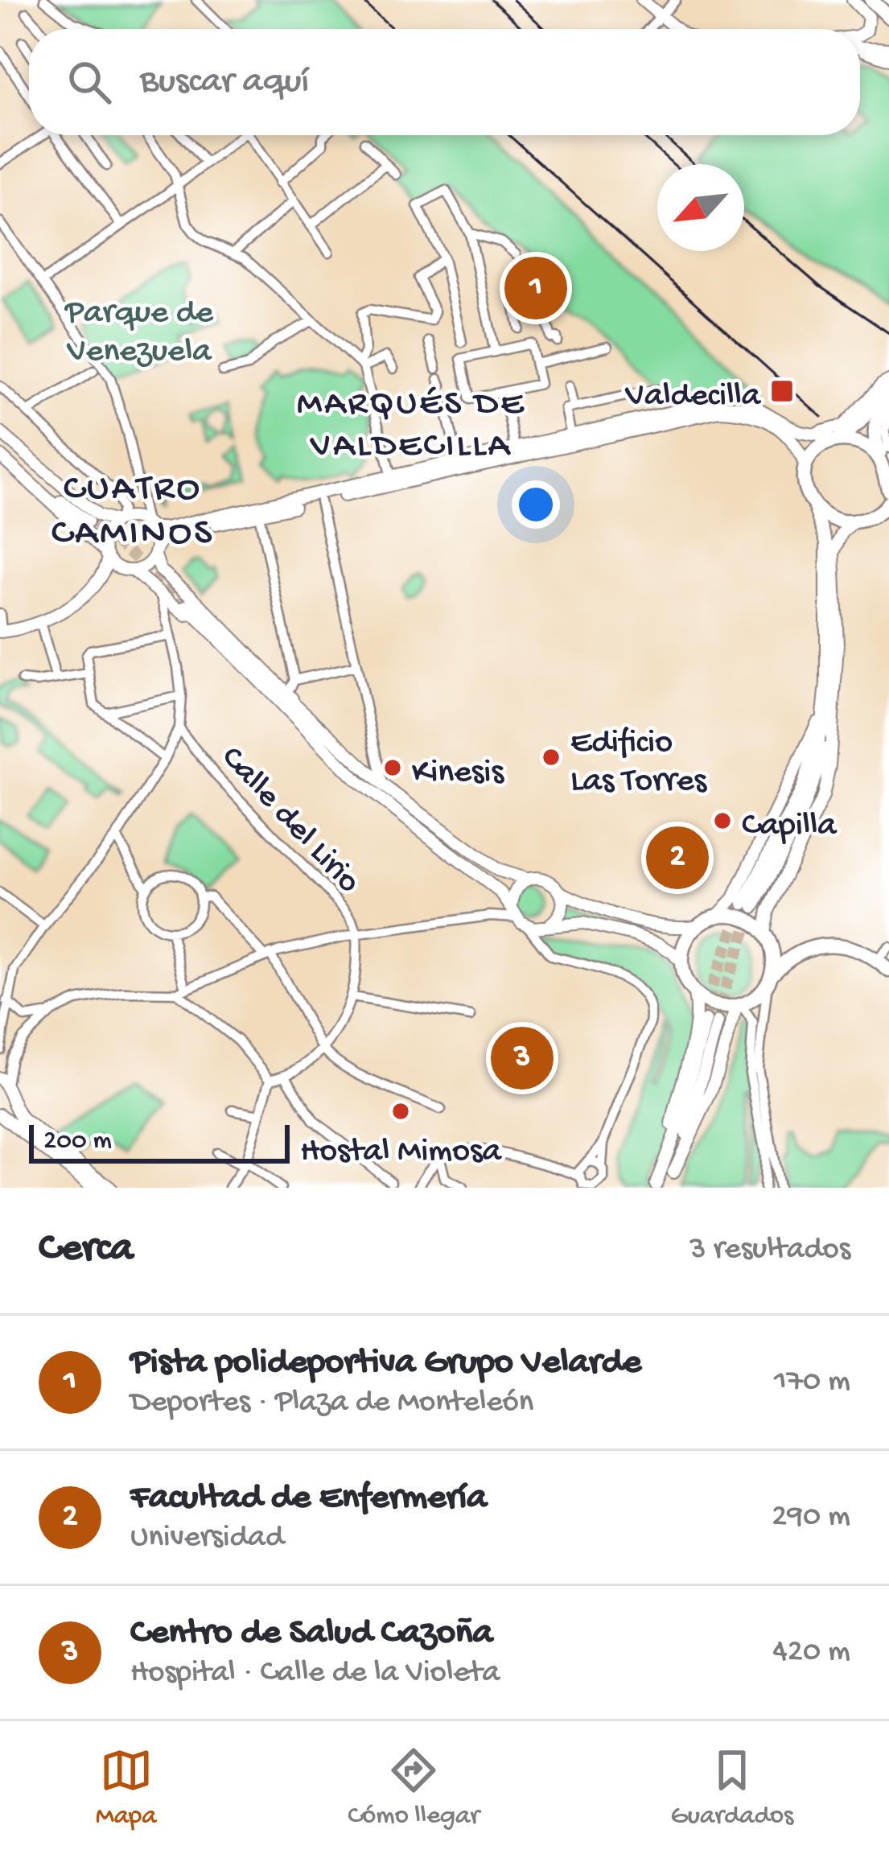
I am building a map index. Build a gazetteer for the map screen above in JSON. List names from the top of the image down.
{
  "streets": {
    "street": ["Calle del Lirio"]
  },
  "districts": ["MARQUÉS DE VALDECILLA", "CUATRO CAMINOS"],
  "parks": ["Parque de Venezuela"],
  "places": {
    "transit": ["Valdecilla"],
    "other": [
      "Edificio Las Torres",
      "Kinesis",
      "Capilla",
      "Hostal Mimosa"
    ]
  },
  "scale_bar": "200 m",
  "north": "bottom left",
  "page": {
    "search": "Buscar aquí",
    "pins": ["1", "2", "3"],
    "scale": "200 m",
    "heading": ["Cerca", "3 resultados"],
    "list": [
      {
        "mark": "1",
        "name": "Pista polideportiva Grupo Velarde",
        "note": "Deportes · Plaza de Monteleón",
        "value": "170 m"
      },
      {
        "mark": "2",
        "name": "Facultad de Enfermería",
        "note": "Universidad",
        "value": "290 m"
      },
      {
        "mark": "3",
        "name": "Centro de Salud Cazoña",
        "note": "Hospital · Calle de la Violeta",
        "value": "420 m"
      }
    ],
    "nav": ["Mapa", "Cómo llegar", "Guardados"]
  }
}
